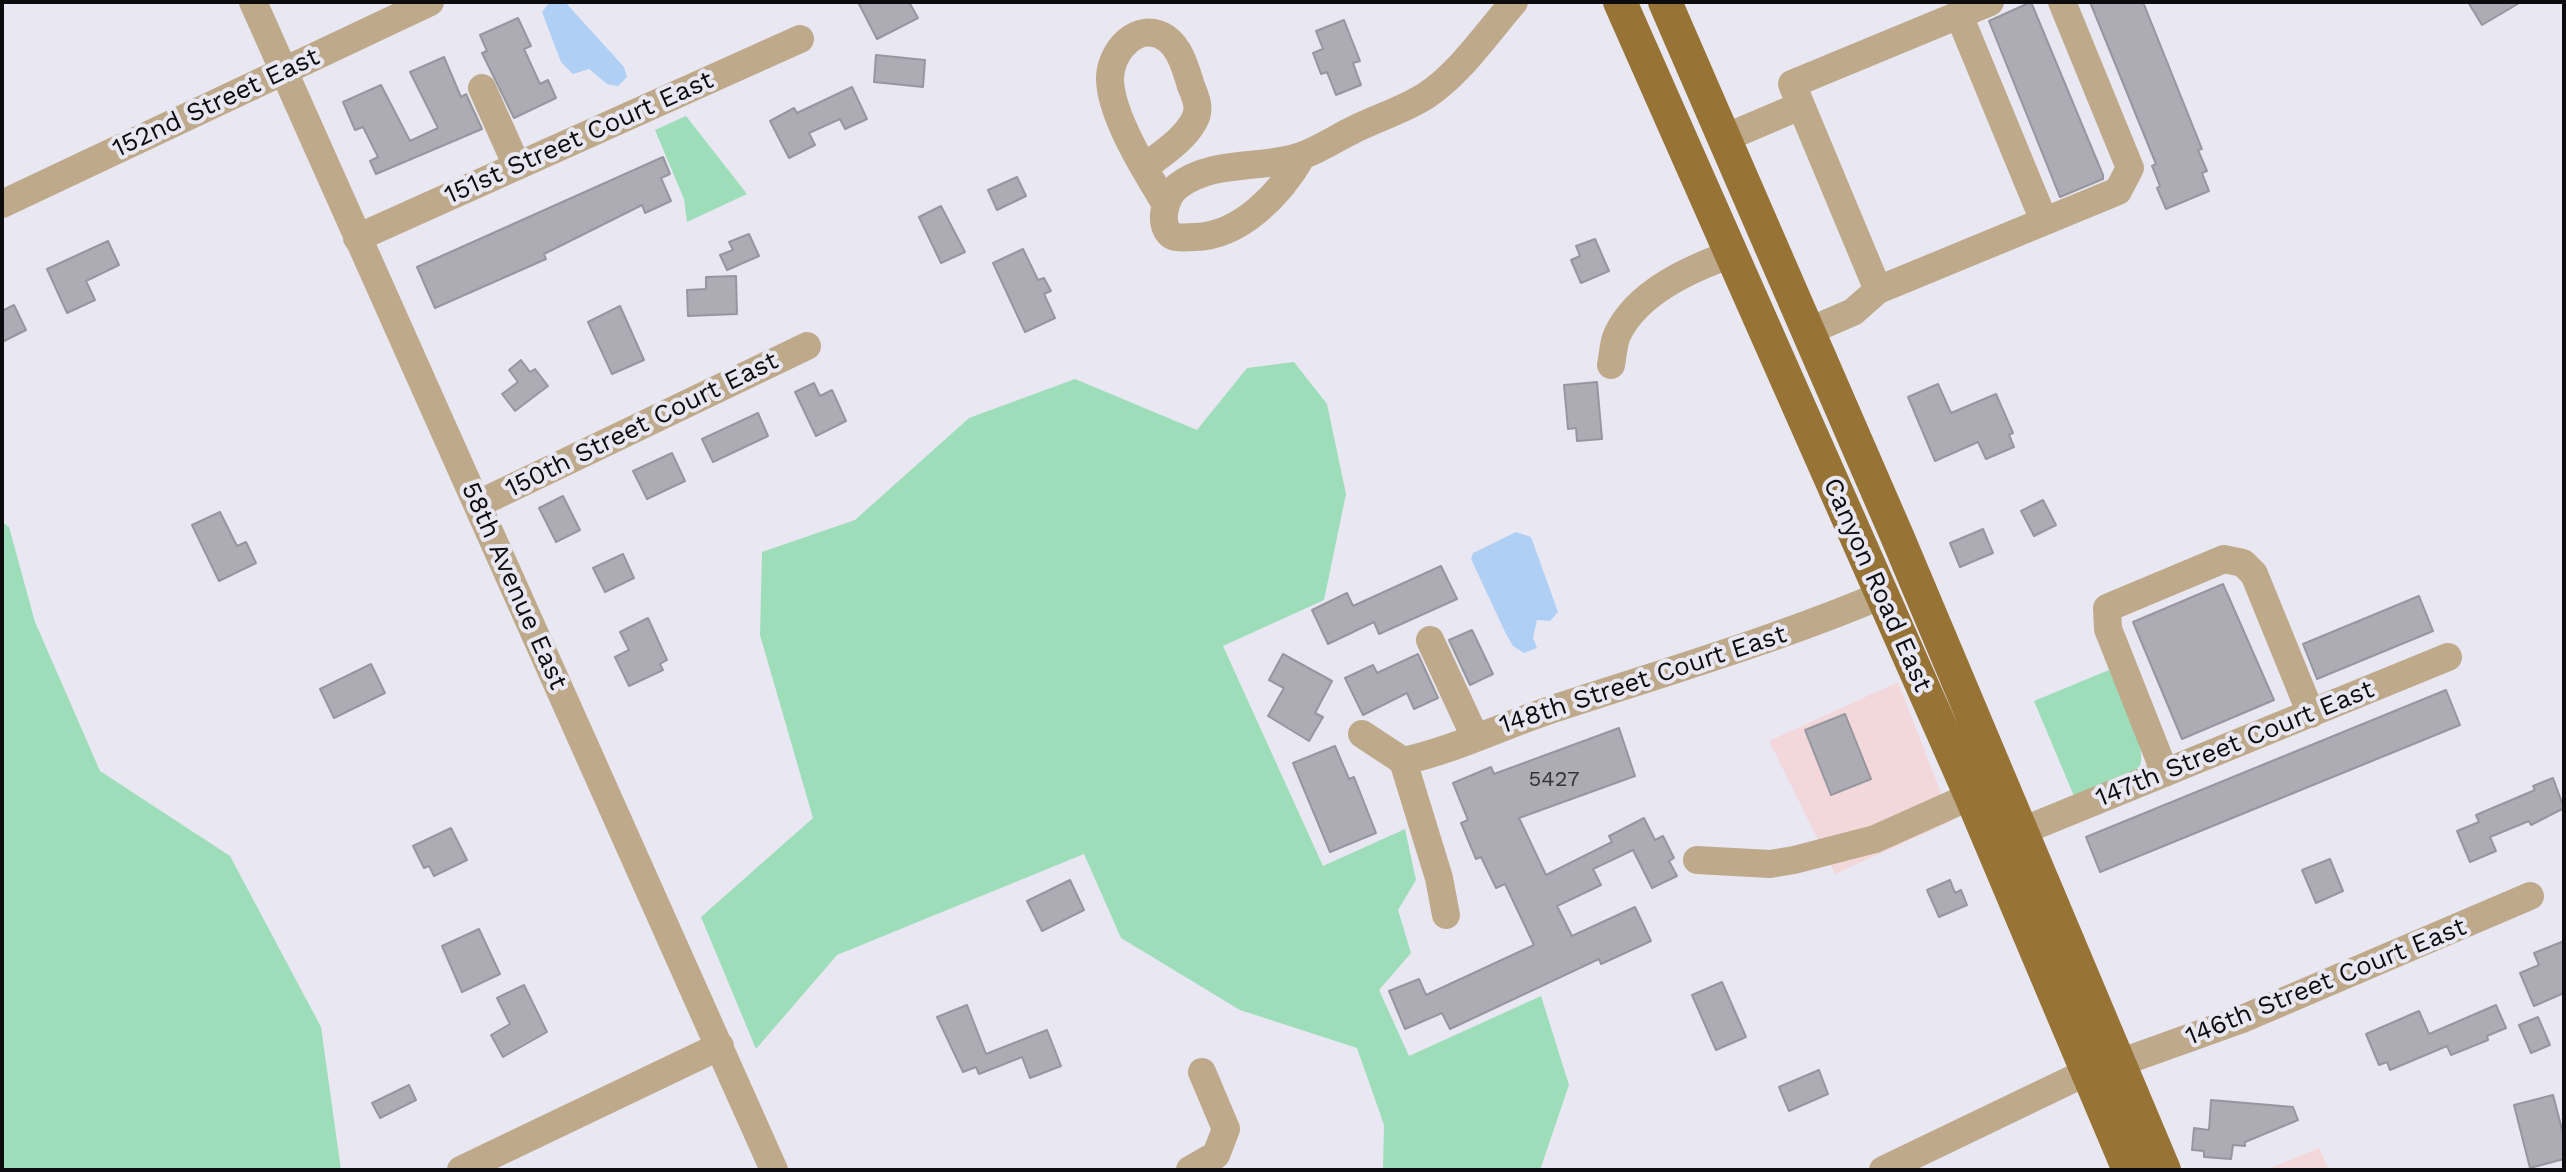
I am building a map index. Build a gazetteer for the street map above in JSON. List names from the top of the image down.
{
  "streets": {
    "main road": ["Canyon Road East"],
    "street": [
      "152nd Street East",
      "151st Street Court East",
      "150th Street Court East",
      "58th Avenue East",
      "148th Street Court East",
      "147th Street Court East",
      "146th Street Court East"
    ]
  },
  "crossings": [
    ["152nd Street East", "58th Avenue East"],
    ["151st Street Court East", "58th Avenue East"],
    ["150th Street Court East", "58th Avenue East"],
    ["Canyon Road East", "148th Street Court East"],
    ["Canyon Road East", "147th Street Court East"],
    ["Canyon Road East", "146th Street Court East"]
  ],
  "house_numbers": ["5427"]
}
